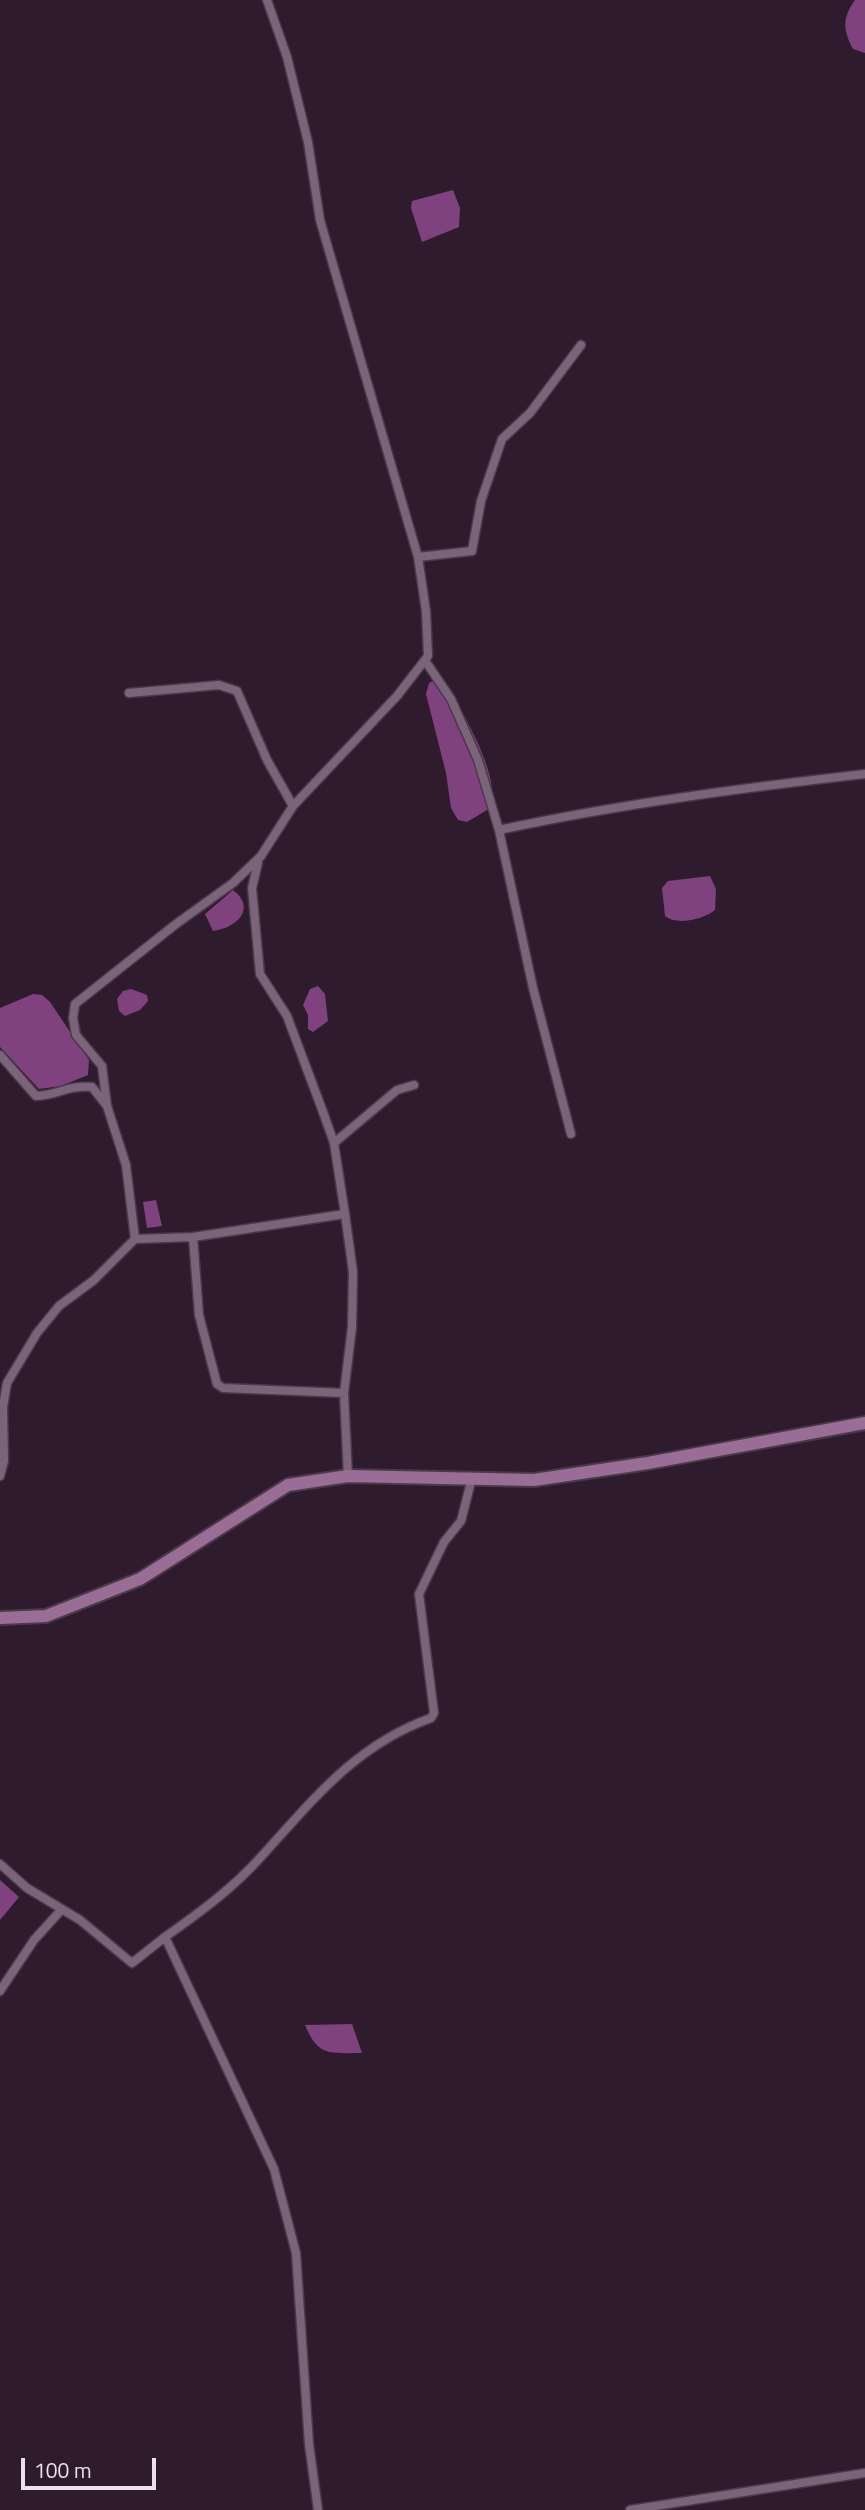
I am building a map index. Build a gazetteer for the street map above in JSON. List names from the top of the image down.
{
  "scale_bar": "100 m"
}
